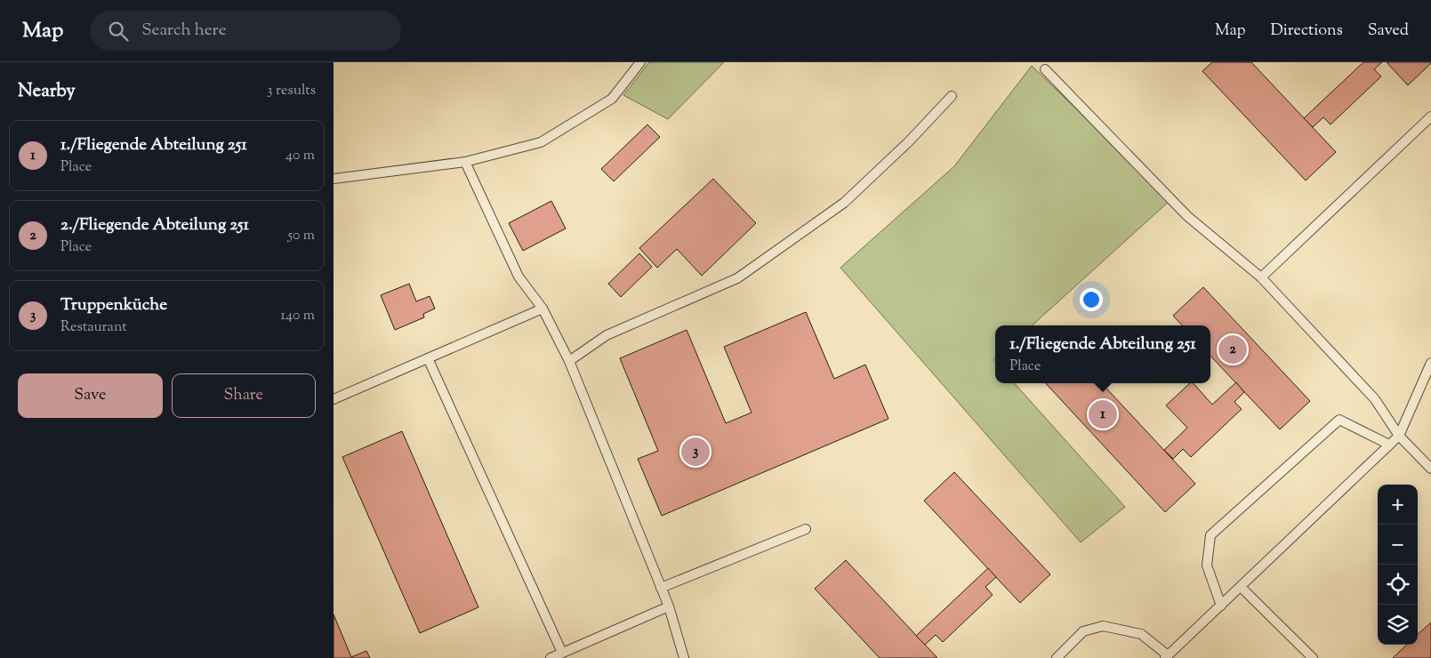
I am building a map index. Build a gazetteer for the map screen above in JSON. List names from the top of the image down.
{
  "page": {
    "header": "Map",
    "search": "Search here",
    "nav": ["Map", "Directions", "Saved"],
    "heading": ["Nearby", "3 results"],
    "list": [
      {
        "mark": "1",
        "name": "1./Fliegende Abteilung 251",
        "note": "Place",
        "value": "40 m"
      },
      {
        "mark": "2",
        "name": "2./Fliegende Abteilung 251",
        "note": "Place",
        "value": "50 m"
      },
      {
        "mark": "3",
        "name": "Truppenküche",
        "note": "Restaurant",
        "value": "140 m"
      }
    ],
    "popup": ["1./Fliegende Abteilung 251", "Place"],
    "pins": ["2", "1", "3"],
    "buttons": ["Save", "Share"],
    "map_buttons": ["+", "−"]
  }
}
